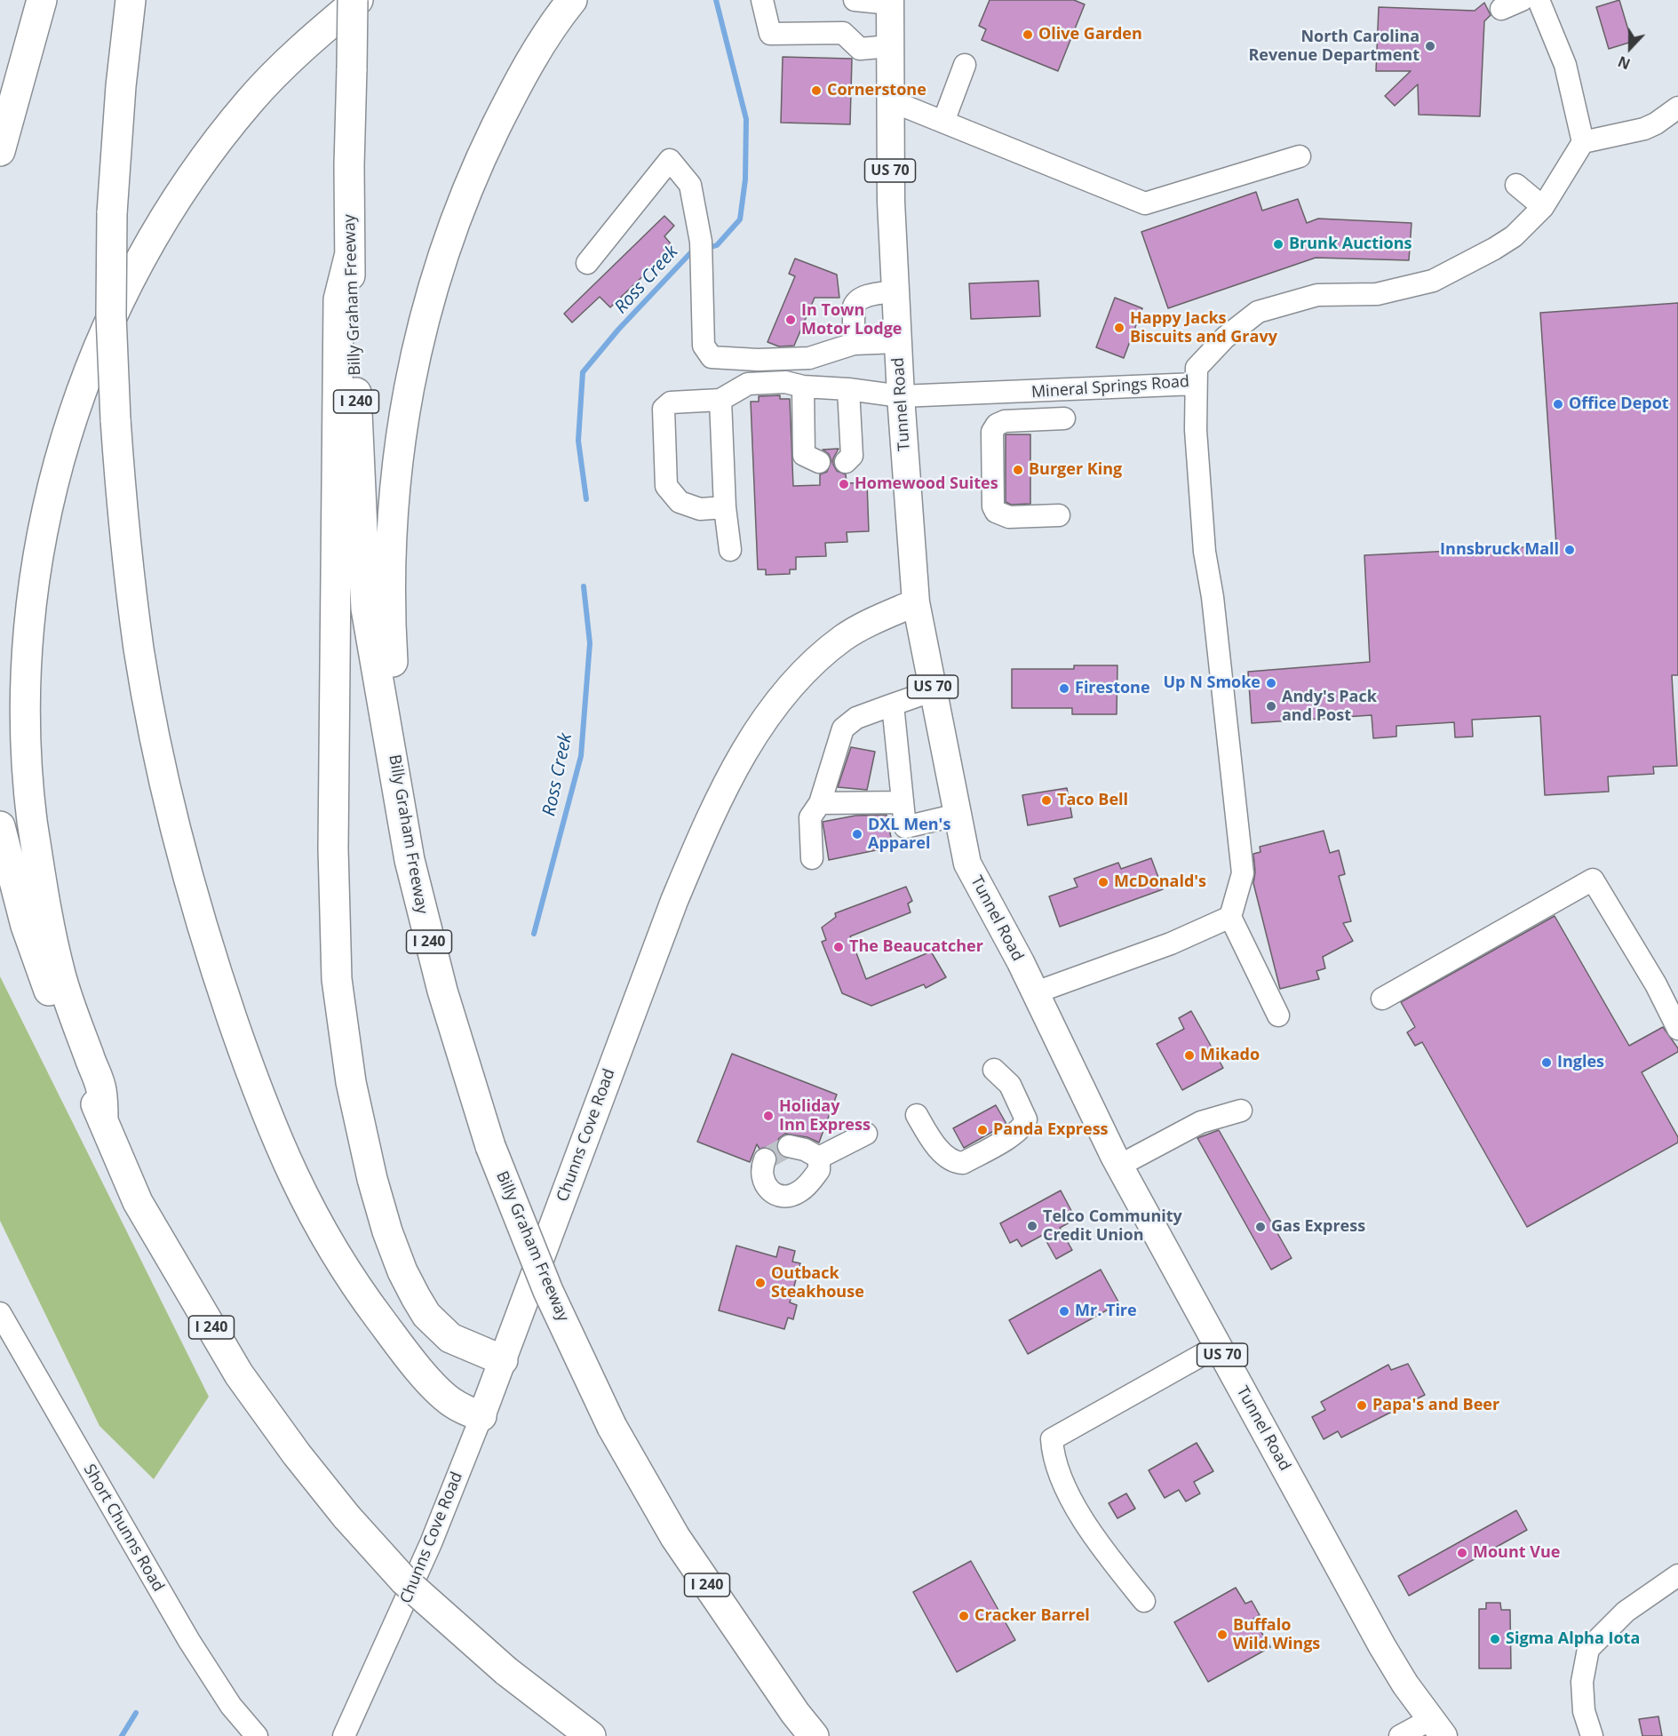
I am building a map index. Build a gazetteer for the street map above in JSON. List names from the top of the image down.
{
  "streets": {
    "highway": ["Billy Graham Freeway", "I 240"],
    "main road": ["US 70", "Tunnel Road", "Chunns Cove Road"],
    "street": ["Mineral Springs Road", "Short Chunns Road"]
  },
  "crossings": [
    ["Mineral Springs Road", "Tunnel Road"],
    ["Tunnel Road", "Chunns Cove Road"]
  ],
  "water": ["Ross Creek"],
  "places": [
    "Olive Garden",
    "North Carolina Revenue Department",
    "Cornerstone",
    "Brunk Auctions",
    "In Town Motor Lodge",
    "Happy Jacks Biscuits and Gravy",
    "Office Depot",
    "Burger King",
    "Homewood Suites",
    "Innsbruck Mall",
    "Up N Smoke",
    "Firestone",
    "Andy's Pack and Post",
    "Taco Bell",
    "DXL Men's Apparel",
    "McDonald's",
    "The Beaucatcher",
    "Mikado",
    "Ingles",
    "Holiday Inn Express",
    "Panda Express",
    "Telco Community Credit Union",
    "Gas Express",
    "Outback Steakhouse",
    "Mr. Tire",
    "Papa's and Beer",
    "Mount Vue",
    "Cracker Barrel",
    "Buffalo Wild Wings",
    "Sigma Alpha Iota"
  ],
  "north": "bottom"
}
